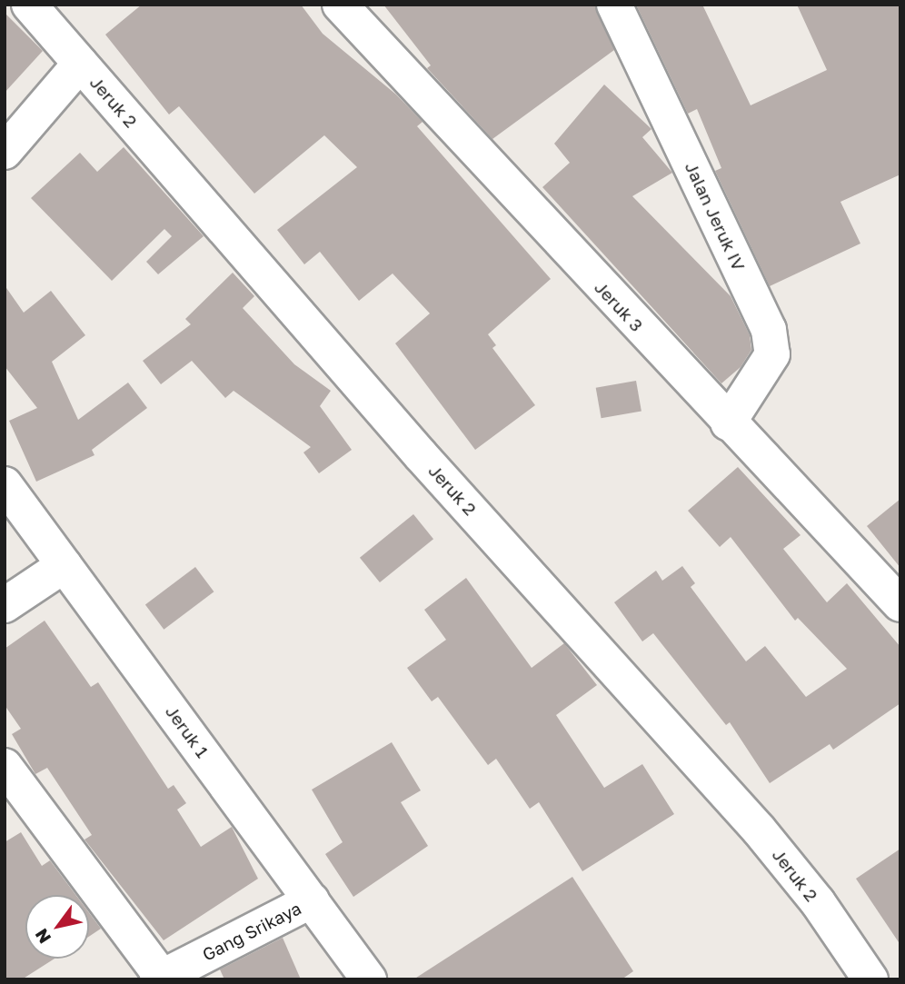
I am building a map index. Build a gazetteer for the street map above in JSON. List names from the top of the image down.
{
  "streets": {
    "street": [
      "Jeruk 2",
      "Jalan Jeruk IV",
      "Jeruk 3",
      "Jeruk 1",
      "Gang Srikaya"
    ]
  },
  "crossings": [
    ["Jalan Jeruk IV", "Jeruk 3"],
    ["Jeruk 1", "Gang Srikaya"]
  ],
  "north": "bottom left"
}
